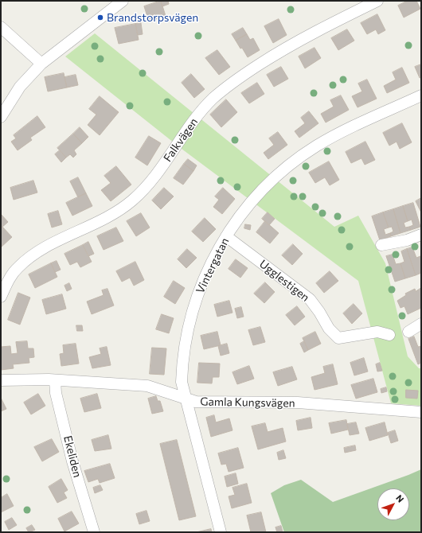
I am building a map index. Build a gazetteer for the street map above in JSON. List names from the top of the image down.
{
  "streets": {
    "street": [
      "Falkvägen",
      "Vintergatan",
      "Ugglestigen",
      "Gamla Kungsvägen",
      "Ekeliden"
    ]
  },
  "crossings": [
    ["Vintergatan", "Ugglestigen"],
    ["Vintergatan", "Gamla Kungsvägen"],
    ["Gamla Kungsvägen", "Ekeliden"]
  ],
  "places": ["Brandstorpsvägen"],
  "north": "top right"
}
